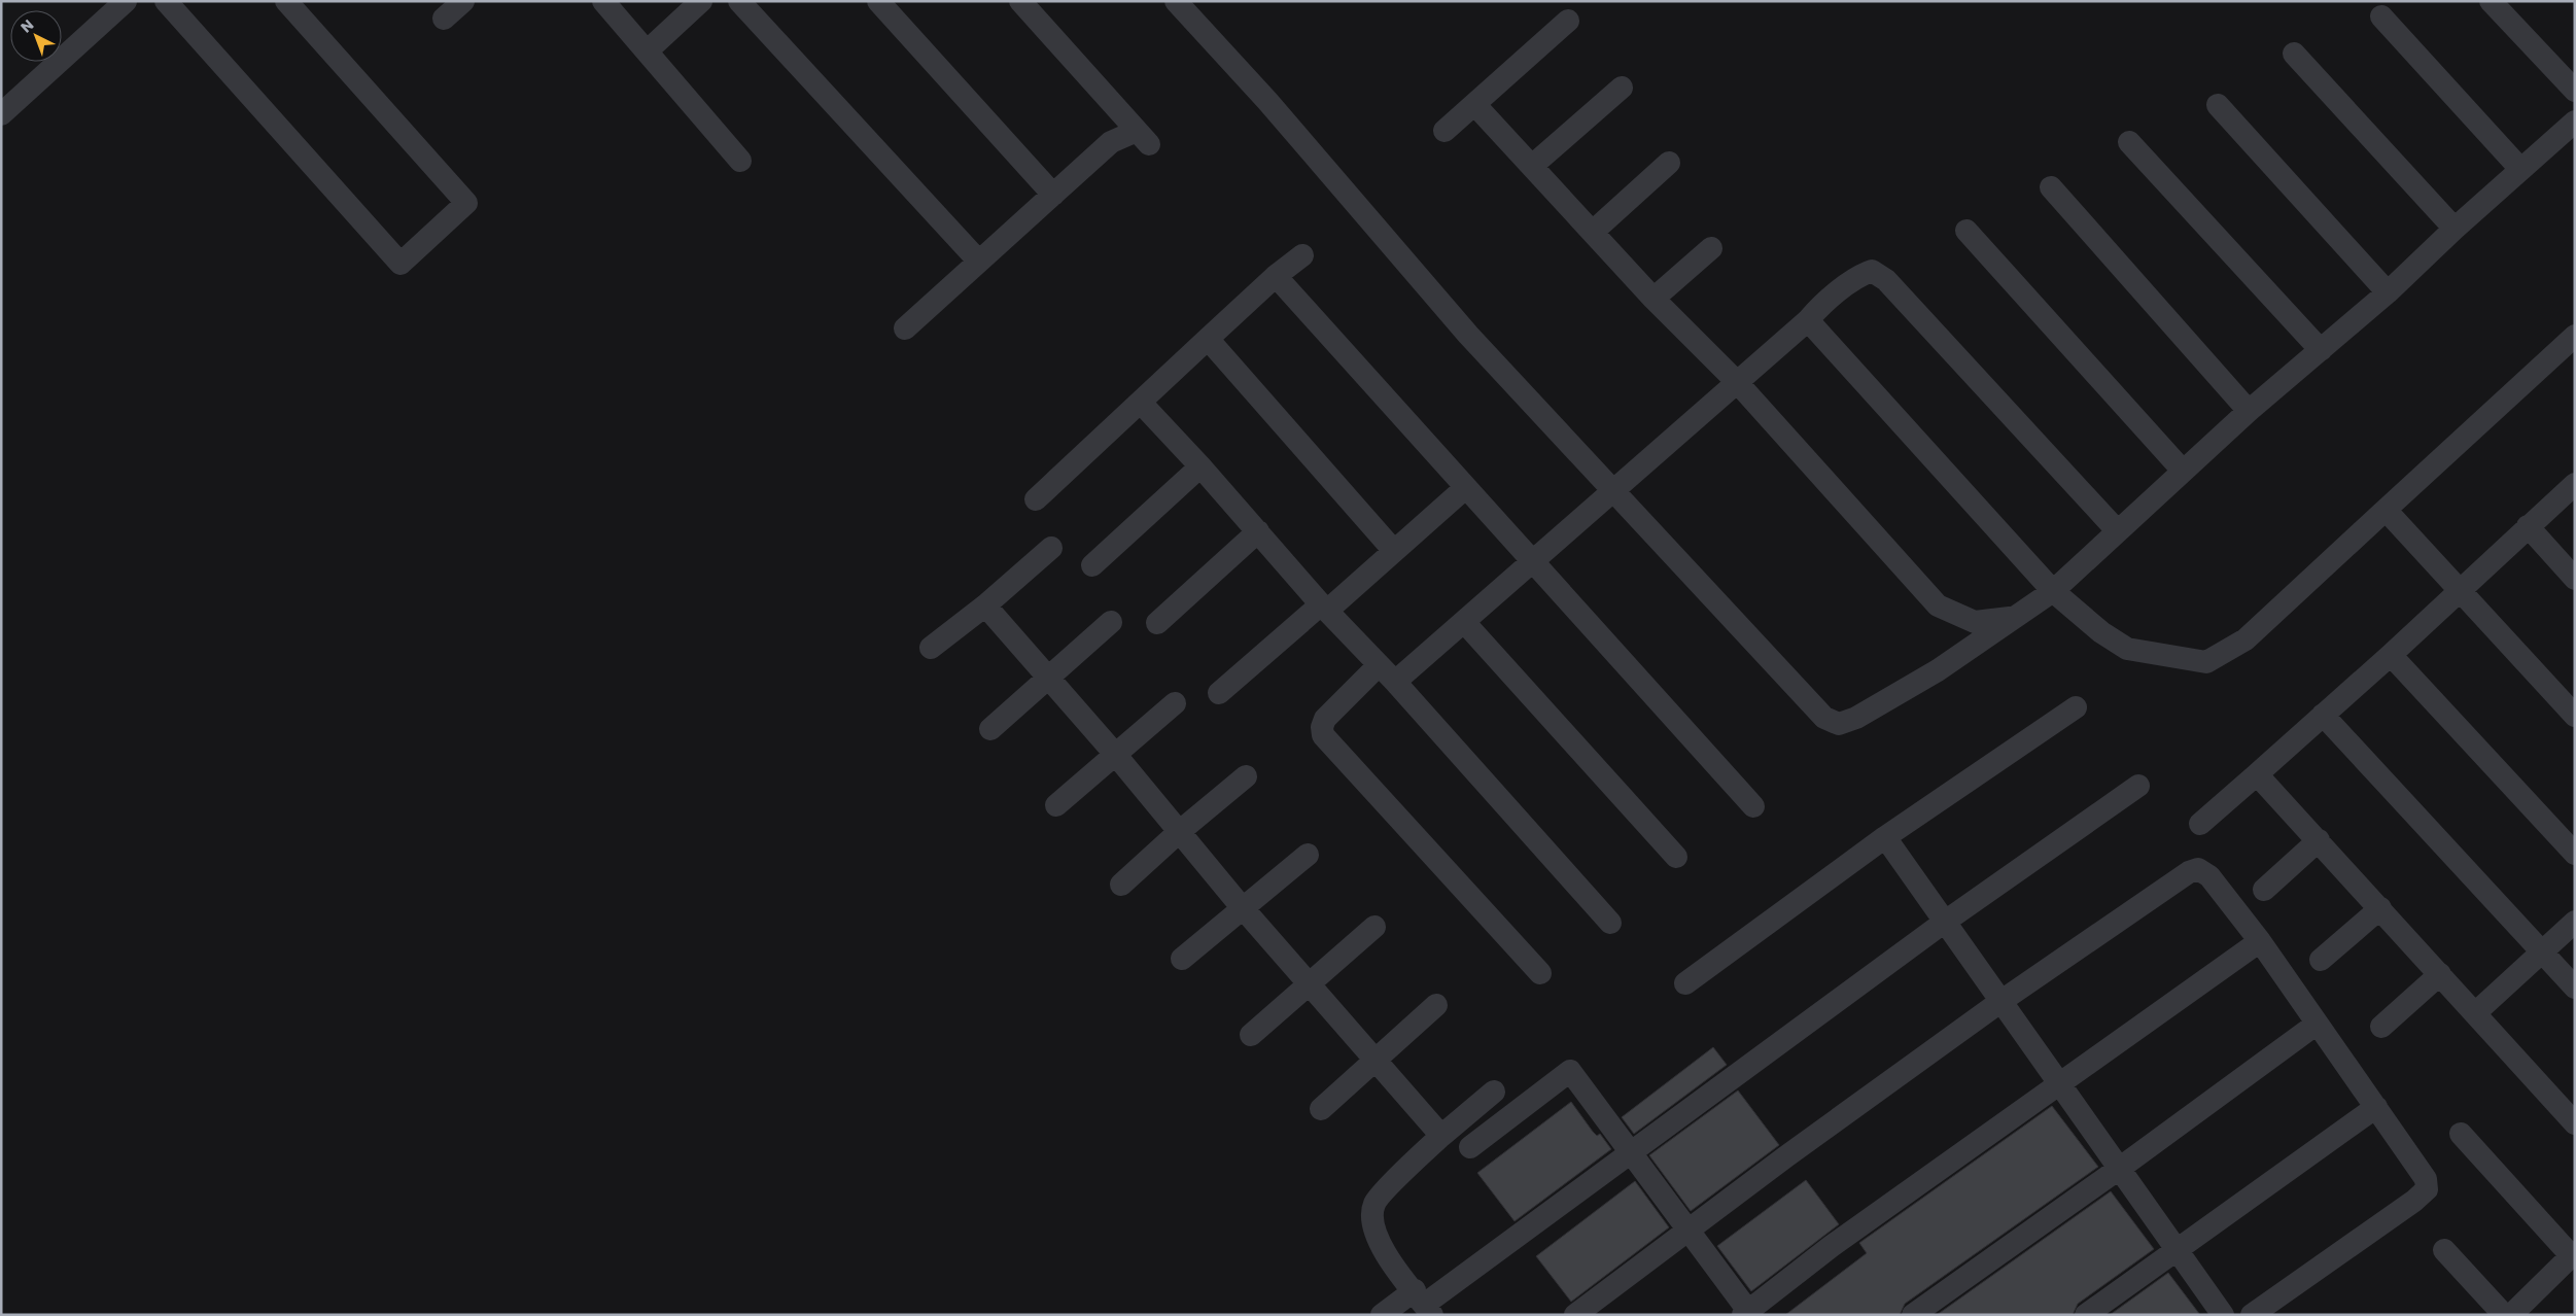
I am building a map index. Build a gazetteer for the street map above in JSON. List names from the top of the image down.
{
  "north": "top left"
}
